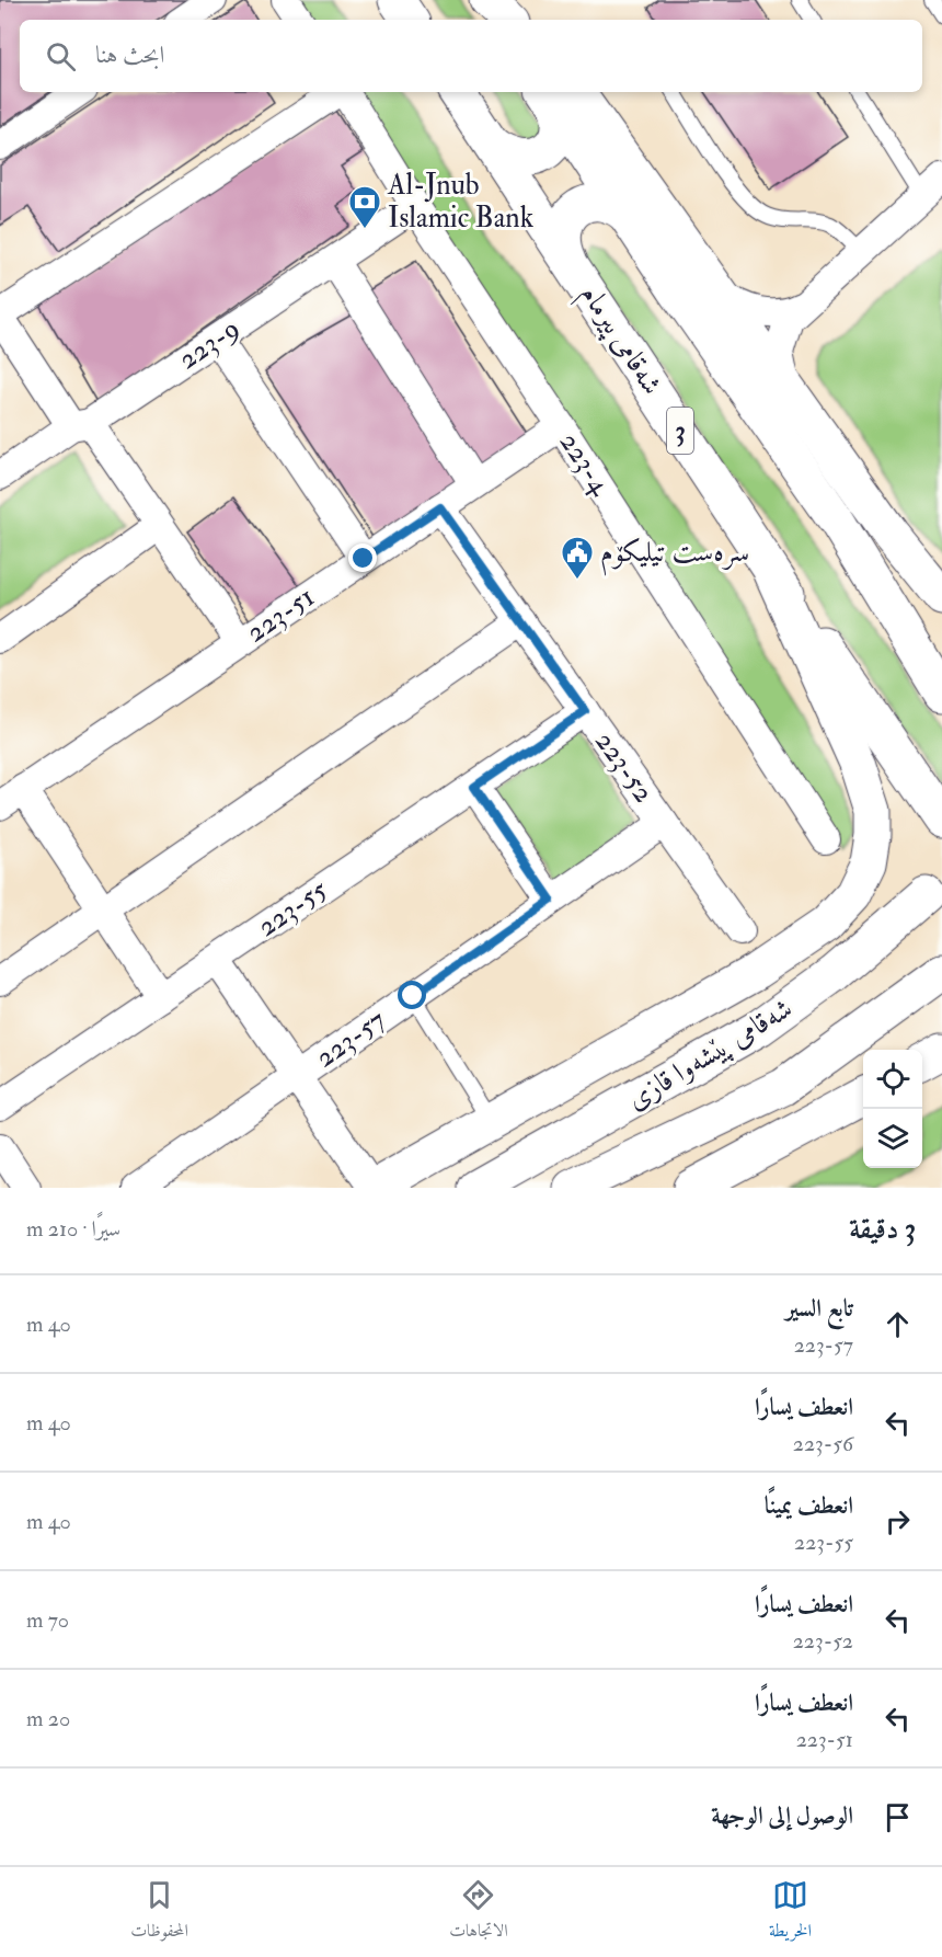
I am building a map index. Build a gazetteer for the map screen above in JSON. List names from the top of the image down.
{
  "streets": {
    "highway": ["شەقامی پیرمام", "3", "شەقامی پێشەوا قازی"],
    "street": [
      "223-9",
      "223-4",
      "223-51",
      "223-52",
      "223-55",
      "223-57"
    ]
  },
  "crossings": [
    ["223-9", "223-4"],
    ["223-4", "223-51"],
    ["223-51", "223-52"],
    ["223-52", "223-55"],
    ["223-52", "223-57"]
  ],
  "places": {
    "bank": ["Al-Jnub Islamic Bank"],
    "public building": ["سره‌ست تیلیکۆم"]
  },
  "page": {
    "search": "ابحث هنا",
    "heading": ["3 دقيقة", "سيرًا · 210 m"],
    "list": [
      ["تابع السير", "223-57", "40 m"],
      ["انعطف يسارًا", "223-56", "40 m"],
      ["انعطف يمينًا", "223-55", "40 m"],
      ["انعطف يسارًا", "223-52", "70 m"],
      ["انعطف يسارًا", "223-51", "20 m"],
      "الوصول إلى الوجهة"
    ],
    "nav": ["الخريطة", "الاتجاهات", "المحفوظات"]
  }
}
